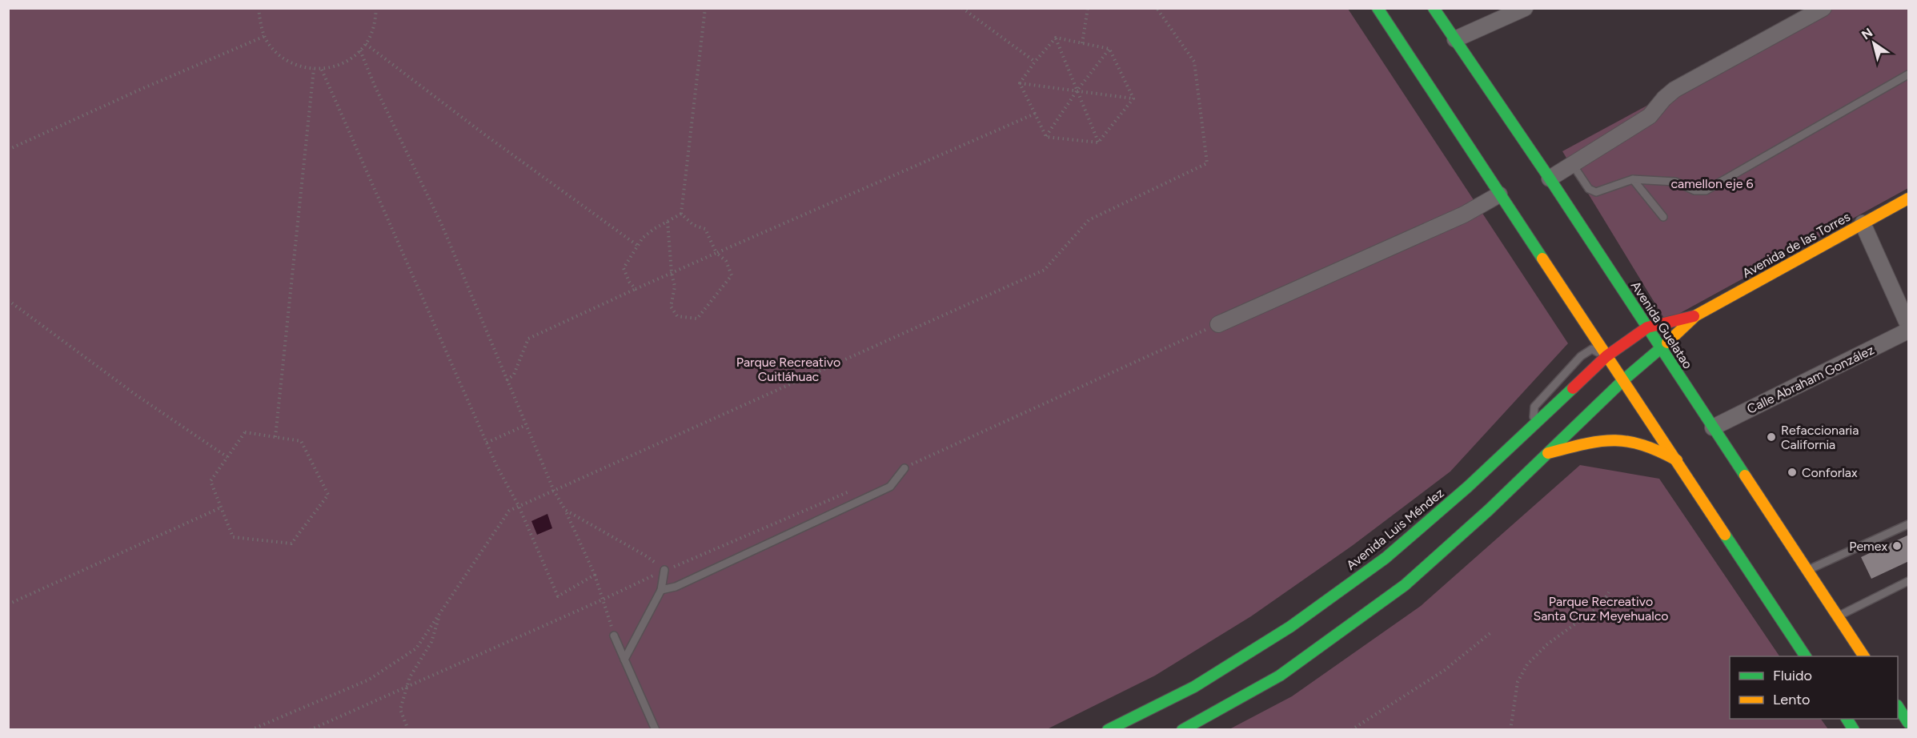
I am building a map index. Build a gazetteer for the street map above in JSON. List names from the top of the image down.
{
  "streets": {
    "main road": ["Avenida de las Torres", "Avenida Guelatao", "Avenida Luis Méndez"],
    "street": ["Calle Abraham González"]
  },
  "crossings": [
    ["Avenida de las Torres", "Avenida Guelatao"],
    ["Avenida de las Torres", "Avenida Luis Méndez"],
    ["Avenida Guelatao", "Calle Abraham González"],
    ["Avenida Guelatao", "Avenida Luis Méndez"]
  ],
  "parks": ["camellon eje 6", "Parque Recreativo Cuitláhuac", "Parque Recreativo Santa Cruz Meyehualco"],
  "places": ["Refaccionaria California", "Conforlax", "Pemex"],
  "legend": ["Fluido", "Lento"],
  "north": "top left"
}
